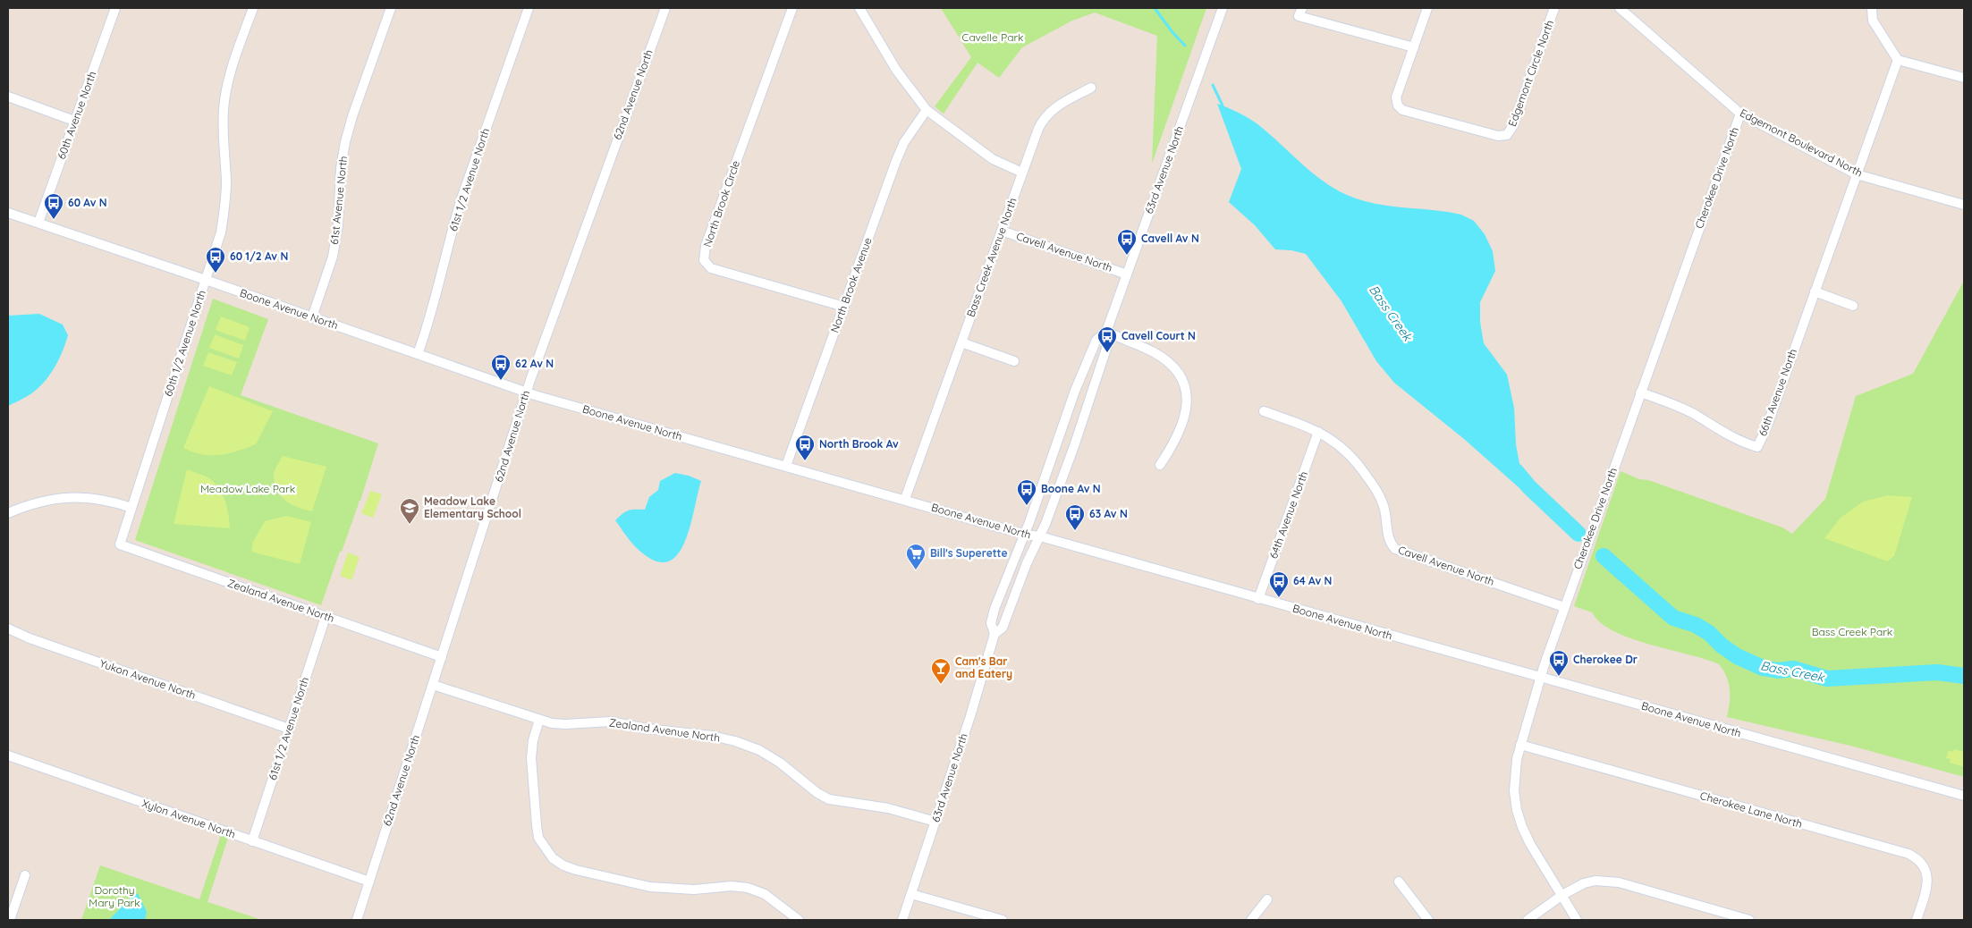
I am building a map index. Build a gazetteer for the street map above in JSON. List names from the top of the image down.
{
  "streets": {
    "street": [
      "Edgemont Circle North",
      "62nd Avenue North",
      "60th Avenue North",
      "Edgemont Boulevard North",
      "63rd Avenue North",
      "Cherokee Drive North",
      "61st 1/2 Avenue North",
      "61st Avenue North",
      "North Brook Circle",
      "Cavell Avenue North",
      "Bass Creek Avenue North",
      "North Brook Avenue",
      "Boone Avenue North",
      "60th 1/2 Avenue North",
      "66th Avenue North",
      "64th Avenue North",
      "Zealand Avenue North",
      "Yukon Avenue North",
      "Cherokee Lane North",
      "Xylon Avenue North"
    ]
  },
  "crossings": [
    ["62nd Avenue North", "Boone Avenue North"],
    ["62nd Avenue North", "Zealand Avenue North"],
    ["62nd Avenue North", "Xylon Avenue North"],
    ["60th Avenue North", "Boone Avenue North"],
    ["Edgemont Boulevard North", "Cherokee Drive North"],
    ["Edgemont Boulevard North", "66th Avenue North"],
    ["63rd Avenue North", "Cavell Avenue North"],
    ["63rd Avenue North", "Boone Avenue North"],
    ["63rd Avenue North", "Zealand Avenue North"],
    ["Cherokee Drive North", "Cavell Avenue North"],
    ["Cherokee Drive North", "Boone Avenue North"],
    ["Cherokee Drive North", "66th Avenue North"],
    ["Cherokee Drive North", "Cherokee Lane North"],
    ["61st 1/2 Avenue North", "Boone Avenue North"],
    ["61st 1/2 Avenue North", "Zealand Avenue North"],
    ["61st 1/2 Avenue North", "Yukon Avenue North"],
    ["61st 1/2 Avenue North", "Xylon Avenue North"],
    ["61st Avenue North", "Boone Avenue North"],
    ["North Brook Circle", "North Brook Avenue"],
    ["Cavell Avenue North", "Bass Creek Avenue North"],
    ["Cavell Avenue North", "64th Avenue North"],
    ["Bass Creek Avenue North", "Boone Avenue North"],
    ["North Brook Avenue", "Boone Avenue North"],
    ["Boone Avenue North", "60th 1/2 Avenue North"],
    ["Boone Avenue North", "64th Avenue North"],
    ["60th 1/2 Avenue North", "Zealand Avenue North"]
  ],
  "water": ["Bass Creek"],
  "parks": [
    "Cavelle Park",
    "Meadow Lake Park",
    "Bass Creek Park",
    "Dorothy Mary Park"
  ],
  "places": {
    "bus stop": [
      "60 Av N",
      "Cavell Av N",
      "60 1/2 Av N",
      "Cavell Court N",
      "62 Av N",
      "North Brook Av",
      "Boone Av N",
      "63 Av N",
      "64 Av N",
      "Cherokee Dr"
    ],
    "school or university": ["Meadow Lake Elementary School"],
    "supermarket": ["Bill's Superette"],
    "bar": ["Cam's Bar and Eatery"]
  }
}
